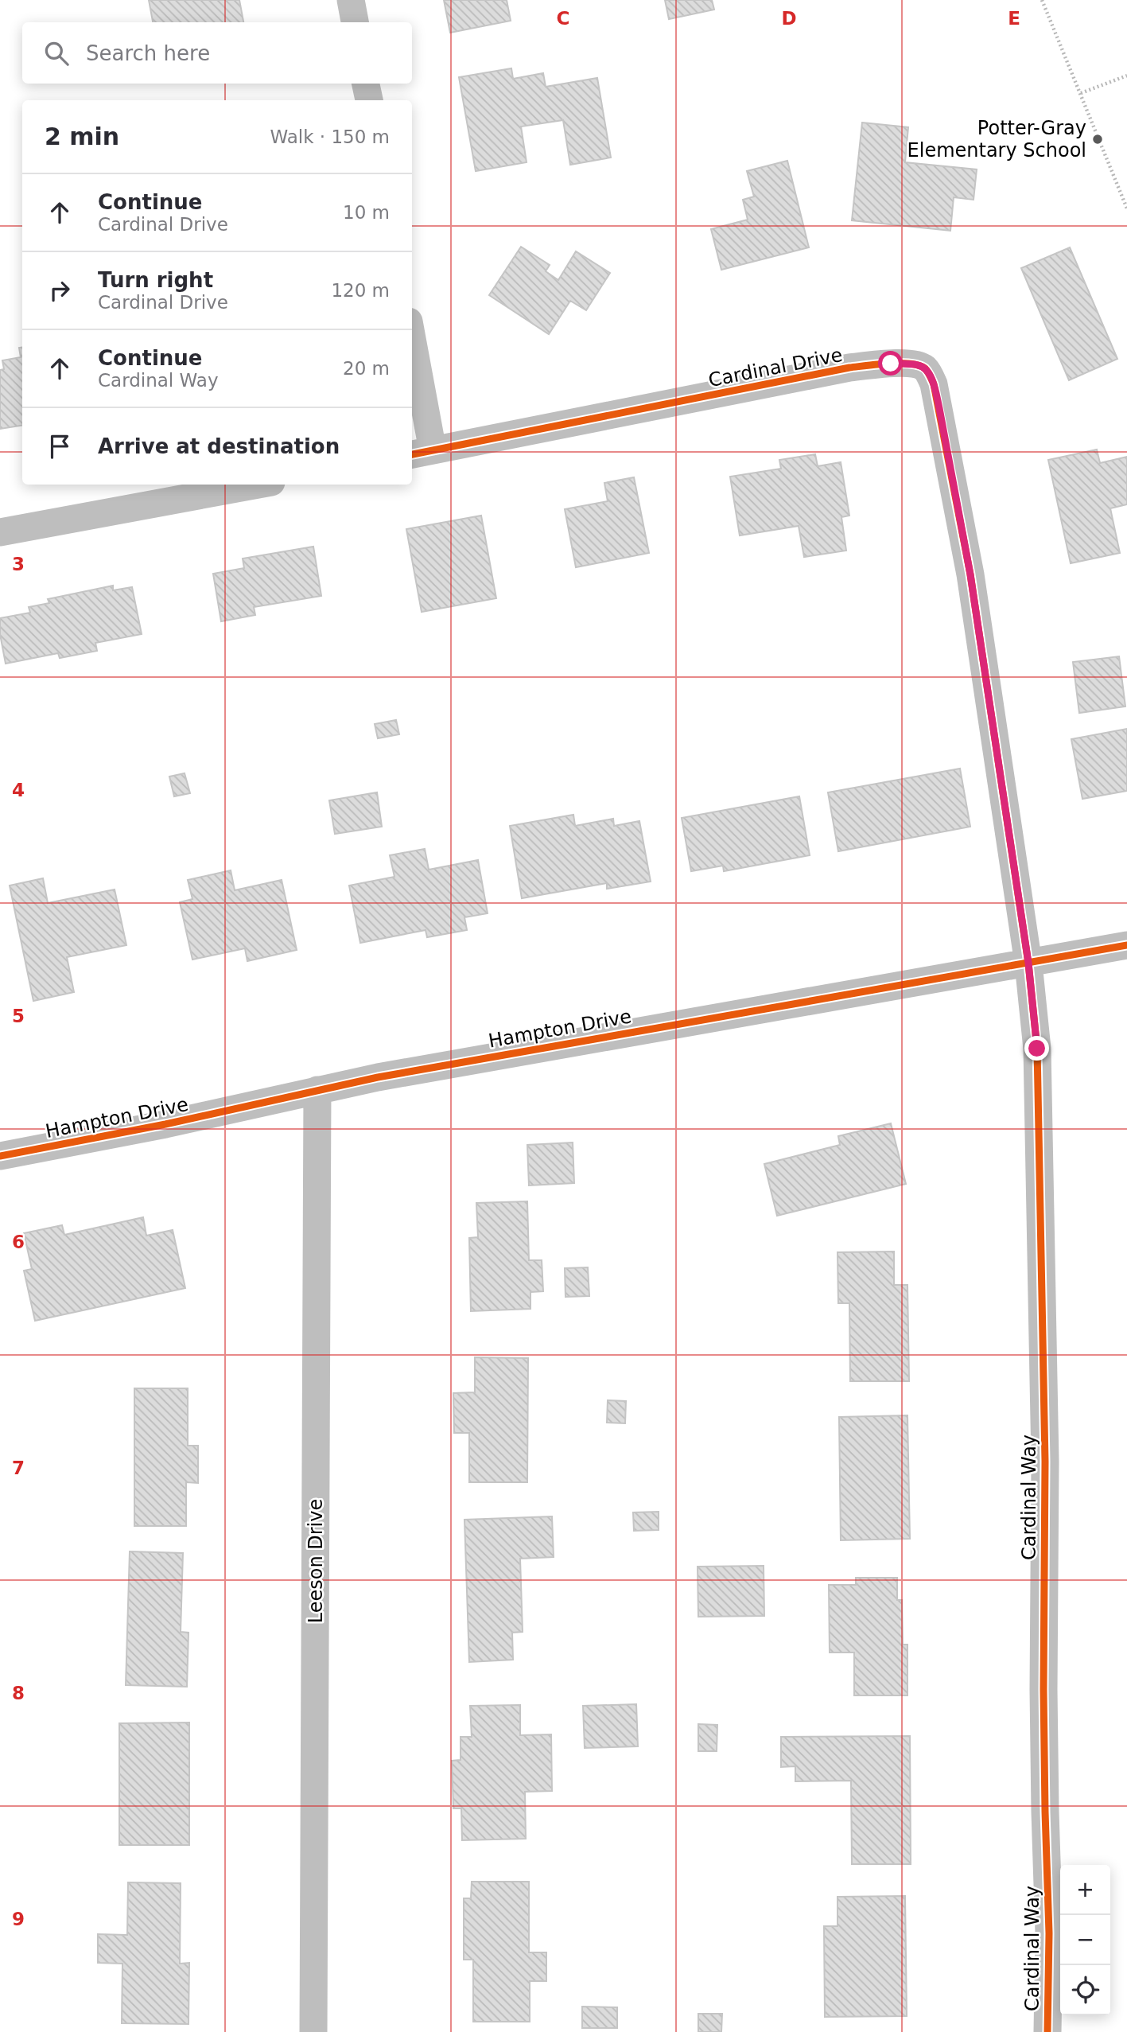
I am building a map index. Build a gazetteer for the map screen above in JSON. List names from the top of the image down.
{
  "streets": {
    "street": [
      "Cardinal Drive",
      "Hampton Drive",
      "Cardinal Way",
      "Leeson Drive"
    ]
  },
  "crossings": [
    ["Cardinal Drive", "Hampton Drive"],
    ["Cardinal Drive", "Cardinal Way"],
    ["Hampton Drive", "Cardinal Way"],
    ["Hampton Drive", "Leeson Drive"]
  ],
  "places": ["Potter-Gray Elementary School"],
  "page": {
    "search": "Search here",
    "heading": ["2 min", "Walk · 150 m"],
    "list": [
      ["Continue", "Cardinal Drive", "10 m"],
      ["Turn right", "Cardinal Drive", "120 m"],
      ["Continue", "Cardinal Way", "20 m"],
      "Arrive at destination"
    ],
    "map_buttons": ["+", "−"]
  },
  "grid": {
    "columns": ["C", "D", "E"],
    "rows": [
      "3",
      "4",
      "5",
      "6",
      "7",
      "8",
      "9"
    ]
  }
}
